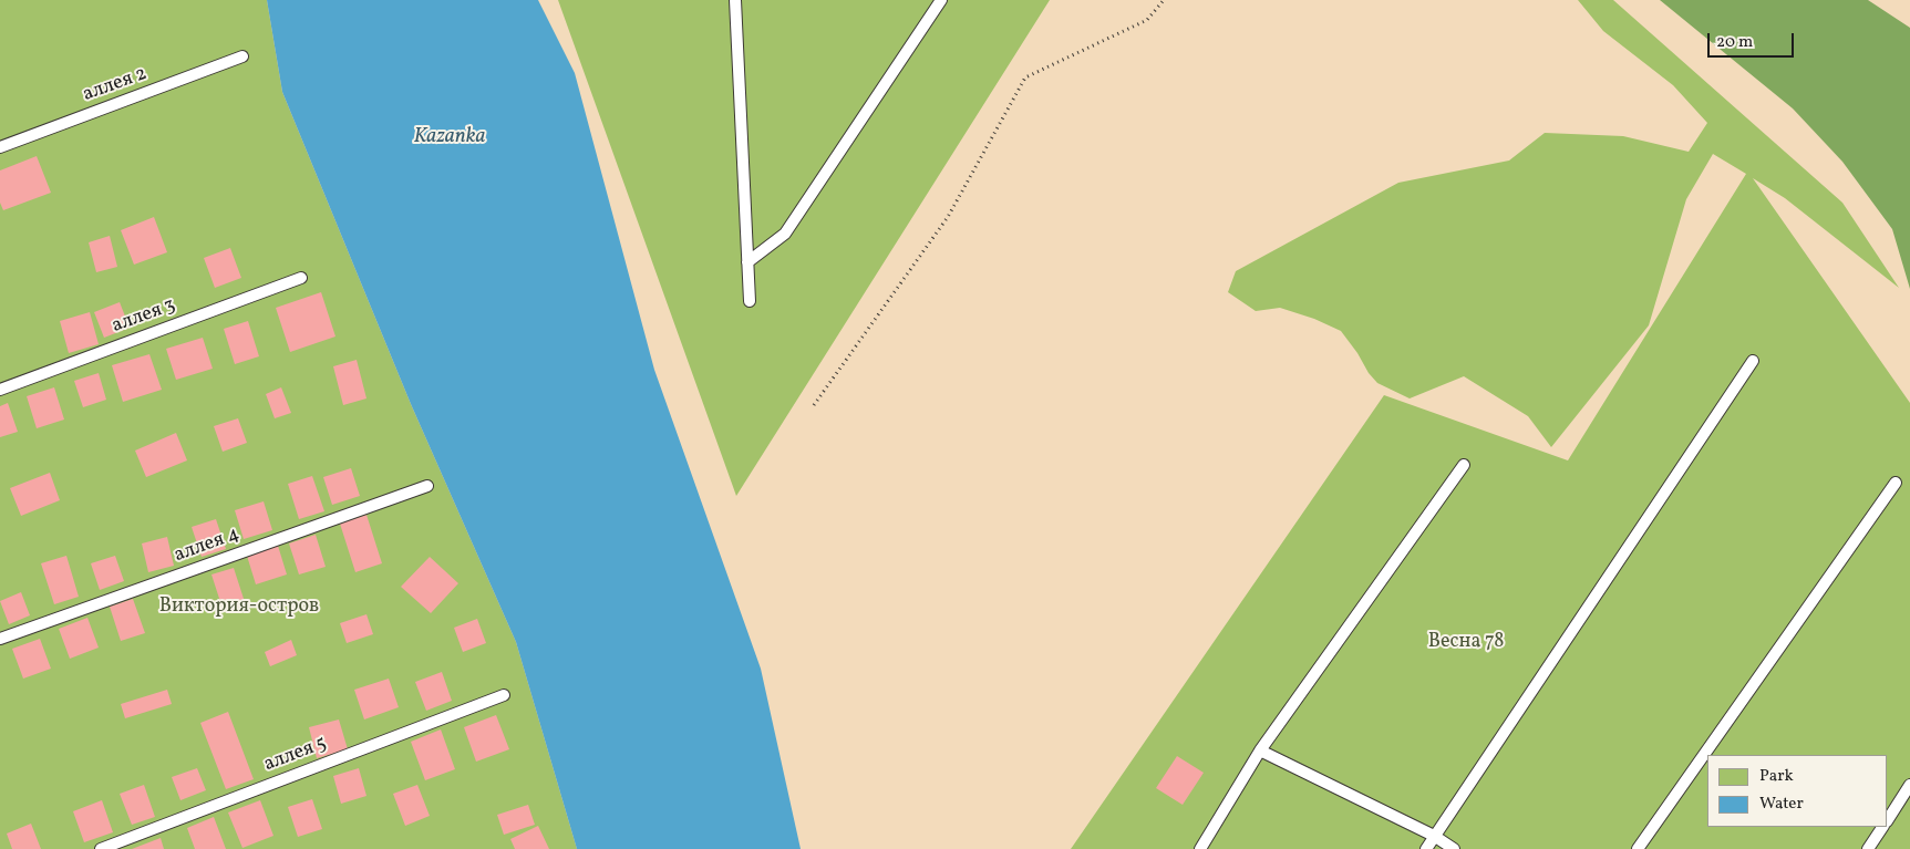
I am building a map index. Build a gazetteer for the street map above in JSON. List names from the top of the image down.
{
  "streets": {
    "lane": [
      "аллея 2",
      "аллея 3",
      "аллея 4",
      "аллея 5"
    ]
  },
  "water": ["Kazanka"],
  "parks": ["Виктория-остров", "Весна 78"],
  "legend": ["Park", "Water"],
  "scale_bar": "20 m"
}
